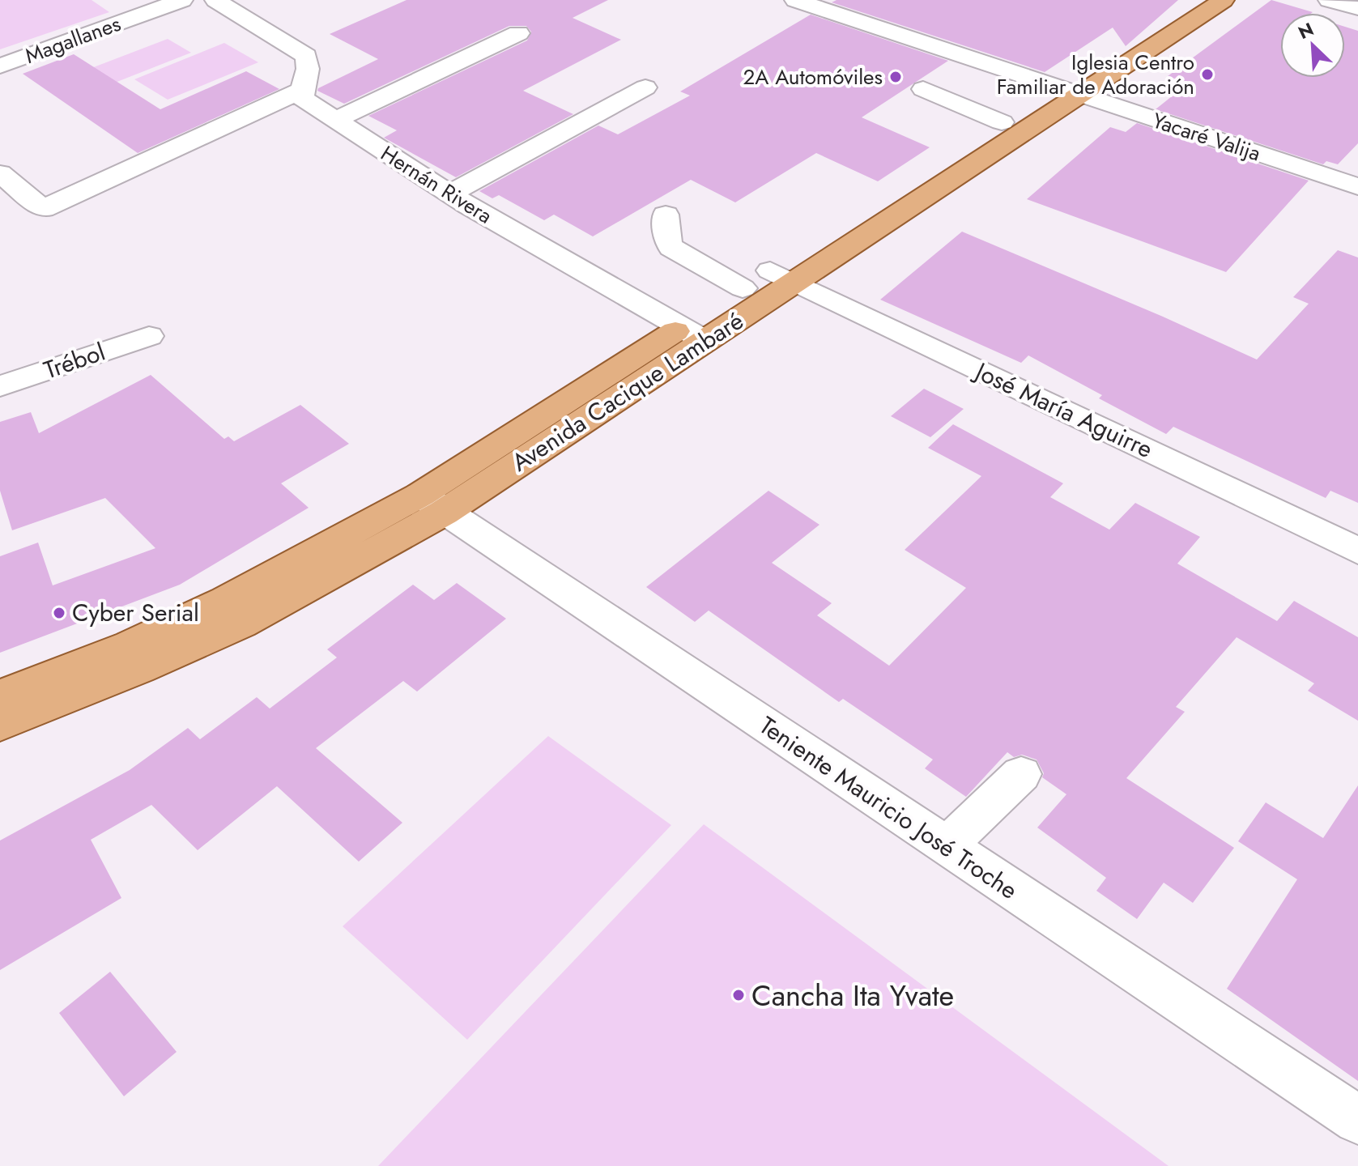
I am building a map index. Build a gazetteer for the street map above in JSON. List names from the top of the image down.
{
  "streets": {
    "main road": ["Avenida Cacique Lambaré"],
    "street": [
      "Magallanes",
      "Yacaré Valija",
      "Hernán Rivera",
      "Trébol",
      "José María Aguirre",
      "Teniente Mauricio José Troche"
    ]
  },
  "crossings": [
    ["Yacaré Valija", "Avenida Cacique Lambaré"],
    ["Hernán Rivera", "Avenida Cacique Lambaré"],
    ["Avenida Cacique Lambaré", "José María Aguirre"],
    ["Avenida Cacique Lambaré", "Teniente Mauricio José Troche"]
  ],
  "places": [
    "Iglesia Centro Familiar de Adoración",
    "2A Automóviles",
    "Cyber Serial",
    "Cancha Ita Yvate"
  ],
  "north": "top left"
}
